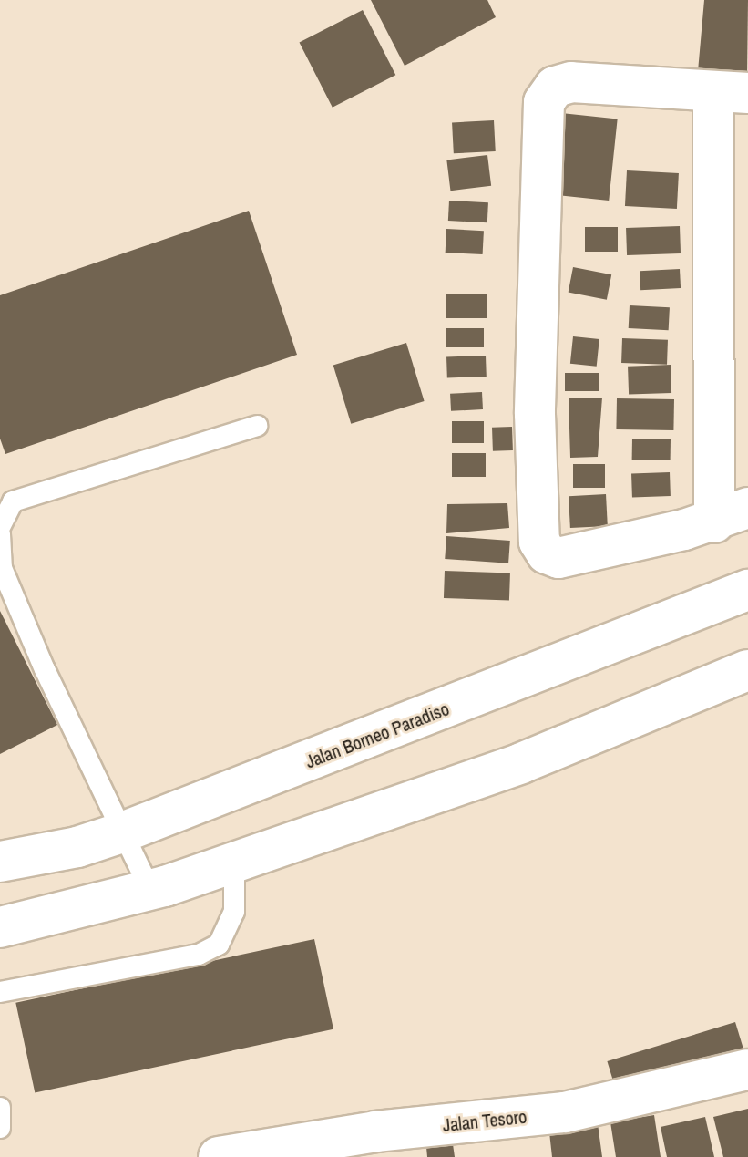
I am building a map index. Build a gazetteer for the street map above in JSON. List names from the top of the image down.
{
  "streets": {
    "street": ["Jalan Borneo Paradiso", "Jalan Tesoro"]
  }
}
